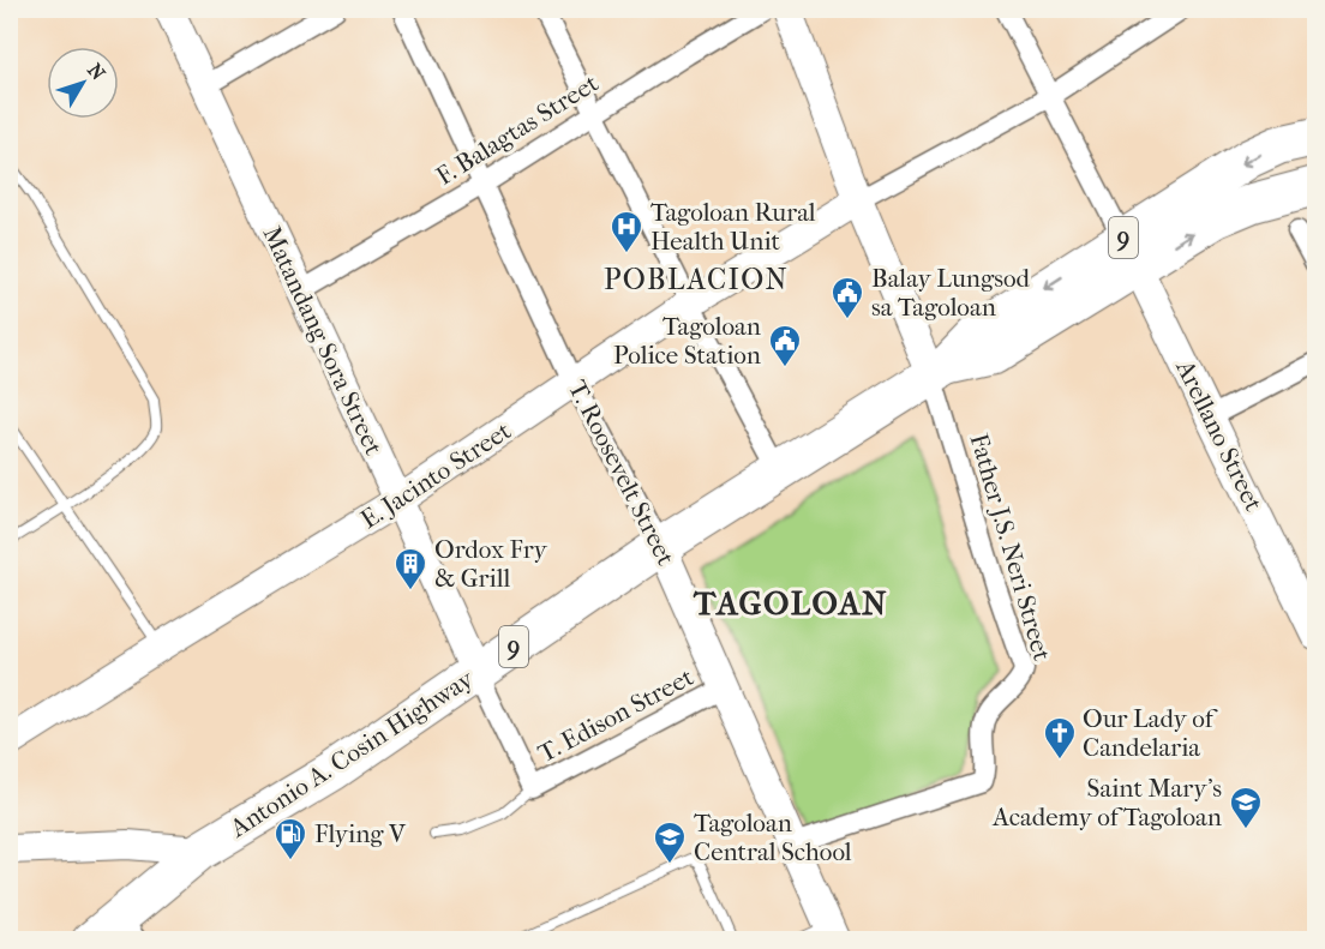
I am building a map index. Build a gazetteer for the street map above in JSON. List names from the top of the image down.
{
  "streets": {
    "highway": ["9", "Antonio A. Cosin Highway"],
    "street": [
      "F. Balagtas Street",
      "Matandang Sora Street",
      "Arellano Street",
      "T. Roosevelt Street",
      "E. Jacinto Street",
      "Father J.S. Neri Street",
      "T. Edison Street"
    ]
  },
  "crossings": [
    ["F. Balagtas Street", "Matandang Sora Street"],
    ["F. Balagtas Street", "T. Roosevelt Street"],
    ["Matandang Sora Street", "E. Jacinto Street"],
    ["Matandang Sora Street", "Antonio A. Cosin Highway"],
    ["Arellano Street", "Antonio A. Cosin Highway"],
    ["T. Roosevelt Street", "E. Jacinto Street"],
    ["T. Roosevelt Street", "Father J.S. Neri Street"],
    ["T. Roosevelt Street", "T. Edison Street"],
    ["T. Roosevelt Street", "Antonio A. Cosin Highway"],
    ["Father J.S. Neri Street", "Antonio A. Cosin Highway"]
  ],
  "districts": ["POBLACION", "TAGOLOAN"],
  "places": {
    "hospital": ["Tagoloan Rural Health Unit"],
    "public building": ["Balay Lungsod sa Tagoloan", "Tagoloan Police Station"],
    "building": ["Ordox Fry & Grill"],
    "church": ["Our Lady of Candelaria"],
    "school or university": ["Saint Mary’s Academy of Tagoloan", "Tagoloan Central School"],
    "fuel station": ["Flying V"]
  },
  "north": "top right"
}
